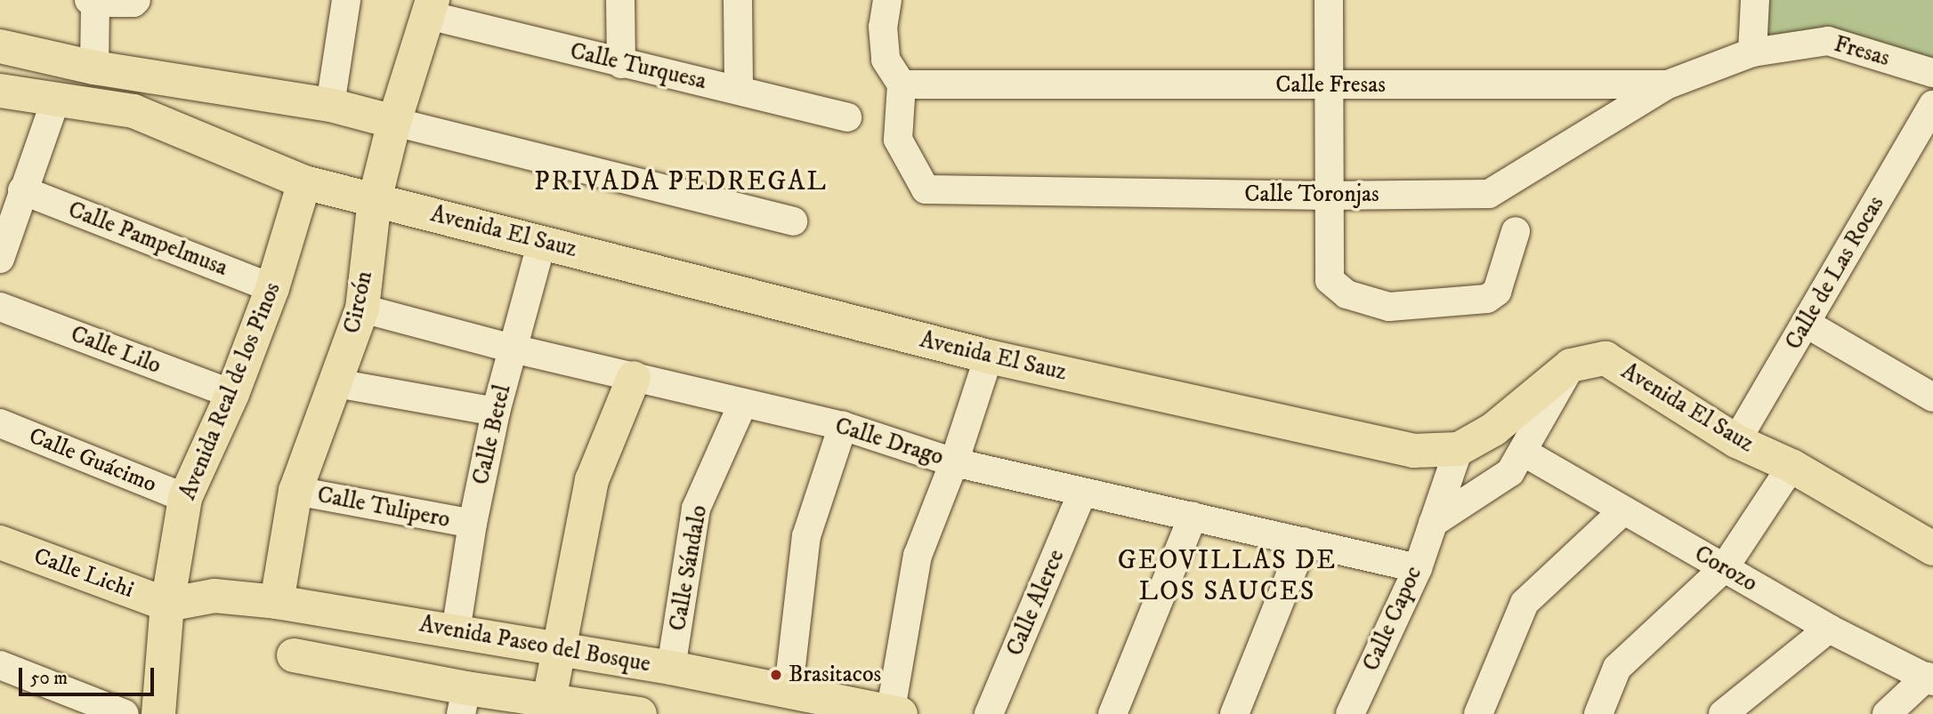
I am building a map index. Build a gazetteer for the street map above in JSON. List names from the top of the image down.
{
  "streets": {
    "main road": [
      "Avenida El Sauz",
      "Circón",
      "Avenida Real de los Pinos",
      "Calle Lichi",
      "Avenida Paseo del Bosque"
    ],
    "street": [
      "Fresas",
      "Calle Turquesa",
      "Calle Fresas",
      "Calle Toronjas",
      "Calle Pampelmusa",
      "Calle de Las Rocas",
      "Calle Lilo",
      "Calle Betel",
      "Calle Drago",
      "Calle Guácimo",
      "Calle Tulipero",
      "Calle Sándalo",
      "Corozo",
      "Calle Alerce",
      "Calle Capoc"
    ]
  },
  "crossings": [
    ["Fresas", "Calle Fresas"],
    ["Calle Turquesa", "Circón"],
    ["Calle Fresas", "Calle Toronjas"],
    ["Avenida El Sauz", "Calle de Las Rocas"],
    ["Avenida El Sauz", "Circón"],
    ["Avenida El Sauz", "Avenida Real de los Pinos"],
    ["Avenida El Sauz", "Calle Betel"],
    ["Avenida El Sauz", "Calle Capoc"],
    ["Calle Pampelmusa", "Avenida Real de los Pinos"],
    ["Circón", "Calle Drago"],
    ["Circón", "Calle Tulipero"],
    ["Circón", "Avenida Paseo del Bosque"],
    ["Calle Lilo", "Avenida Real de los Pinos"],
    ["Avenida Real de los Pinos", "Calle Guácimo"],
    ["Avenida Real de los Pinos", "Calle Lichi"],
    ["Avenida Real de los Pinos", "Avenida Paseo del Bosque"],
    ["Calle Betel", "Calle Drago"],
    ["Calle Betel", "Calle Tulipero"],
    ["Calle Betel", "Avenida Paseo del Bosque"],
    ["Calle Drago", "Calle Sándalo"],
    ["Calle Drago", "Calle Alerce"],
    ["Calle Drago", "Calle Capoc"],
    ["Calle Sándalo", "Avenida Paseo del Bosque"],
    ["Calle Lichi", "Avenida Paseo del Bosque"]
  ],
  "districts": ["PRIVADA PEDREGAL", "GEOVILLAS DE LOS SAUCES"],
  "places": ["Brasitacos"],
  "scale_bar": "50 m"
}
